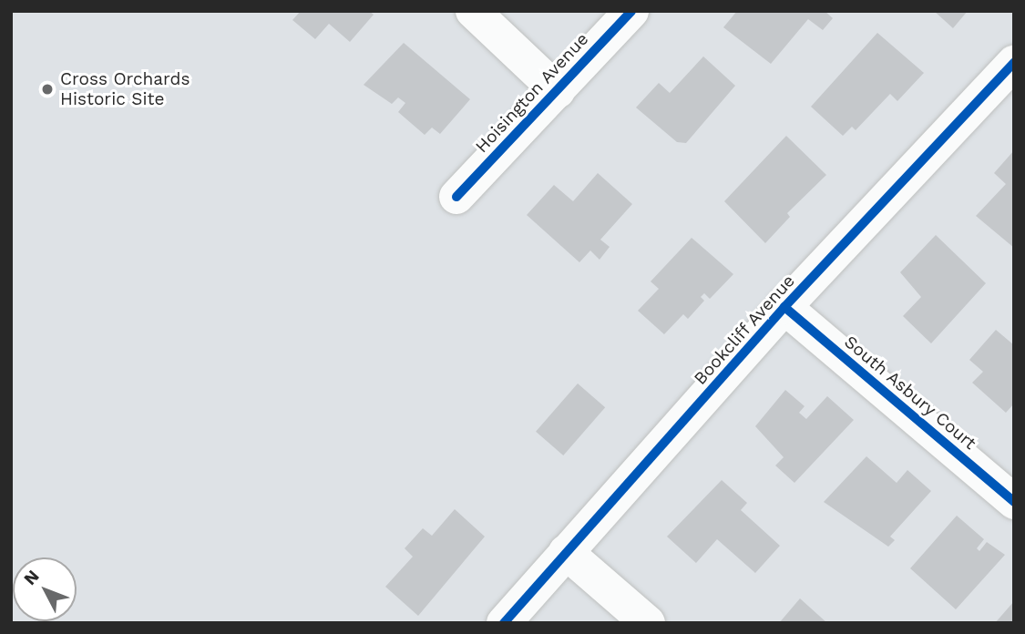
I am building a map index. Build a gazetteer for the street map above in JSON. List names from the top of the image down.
{
  "streets": {
    "street": ["Hoisington Avenue", "Bookcliff Avenue", "South Asbury Court"]
  },
  "crossings": [
    ["Bookcliff Avenue", "South Asbury Court"]
  ],
  "places": ["Cross Orchards Historic Site"],
  "north": "top left"
}
